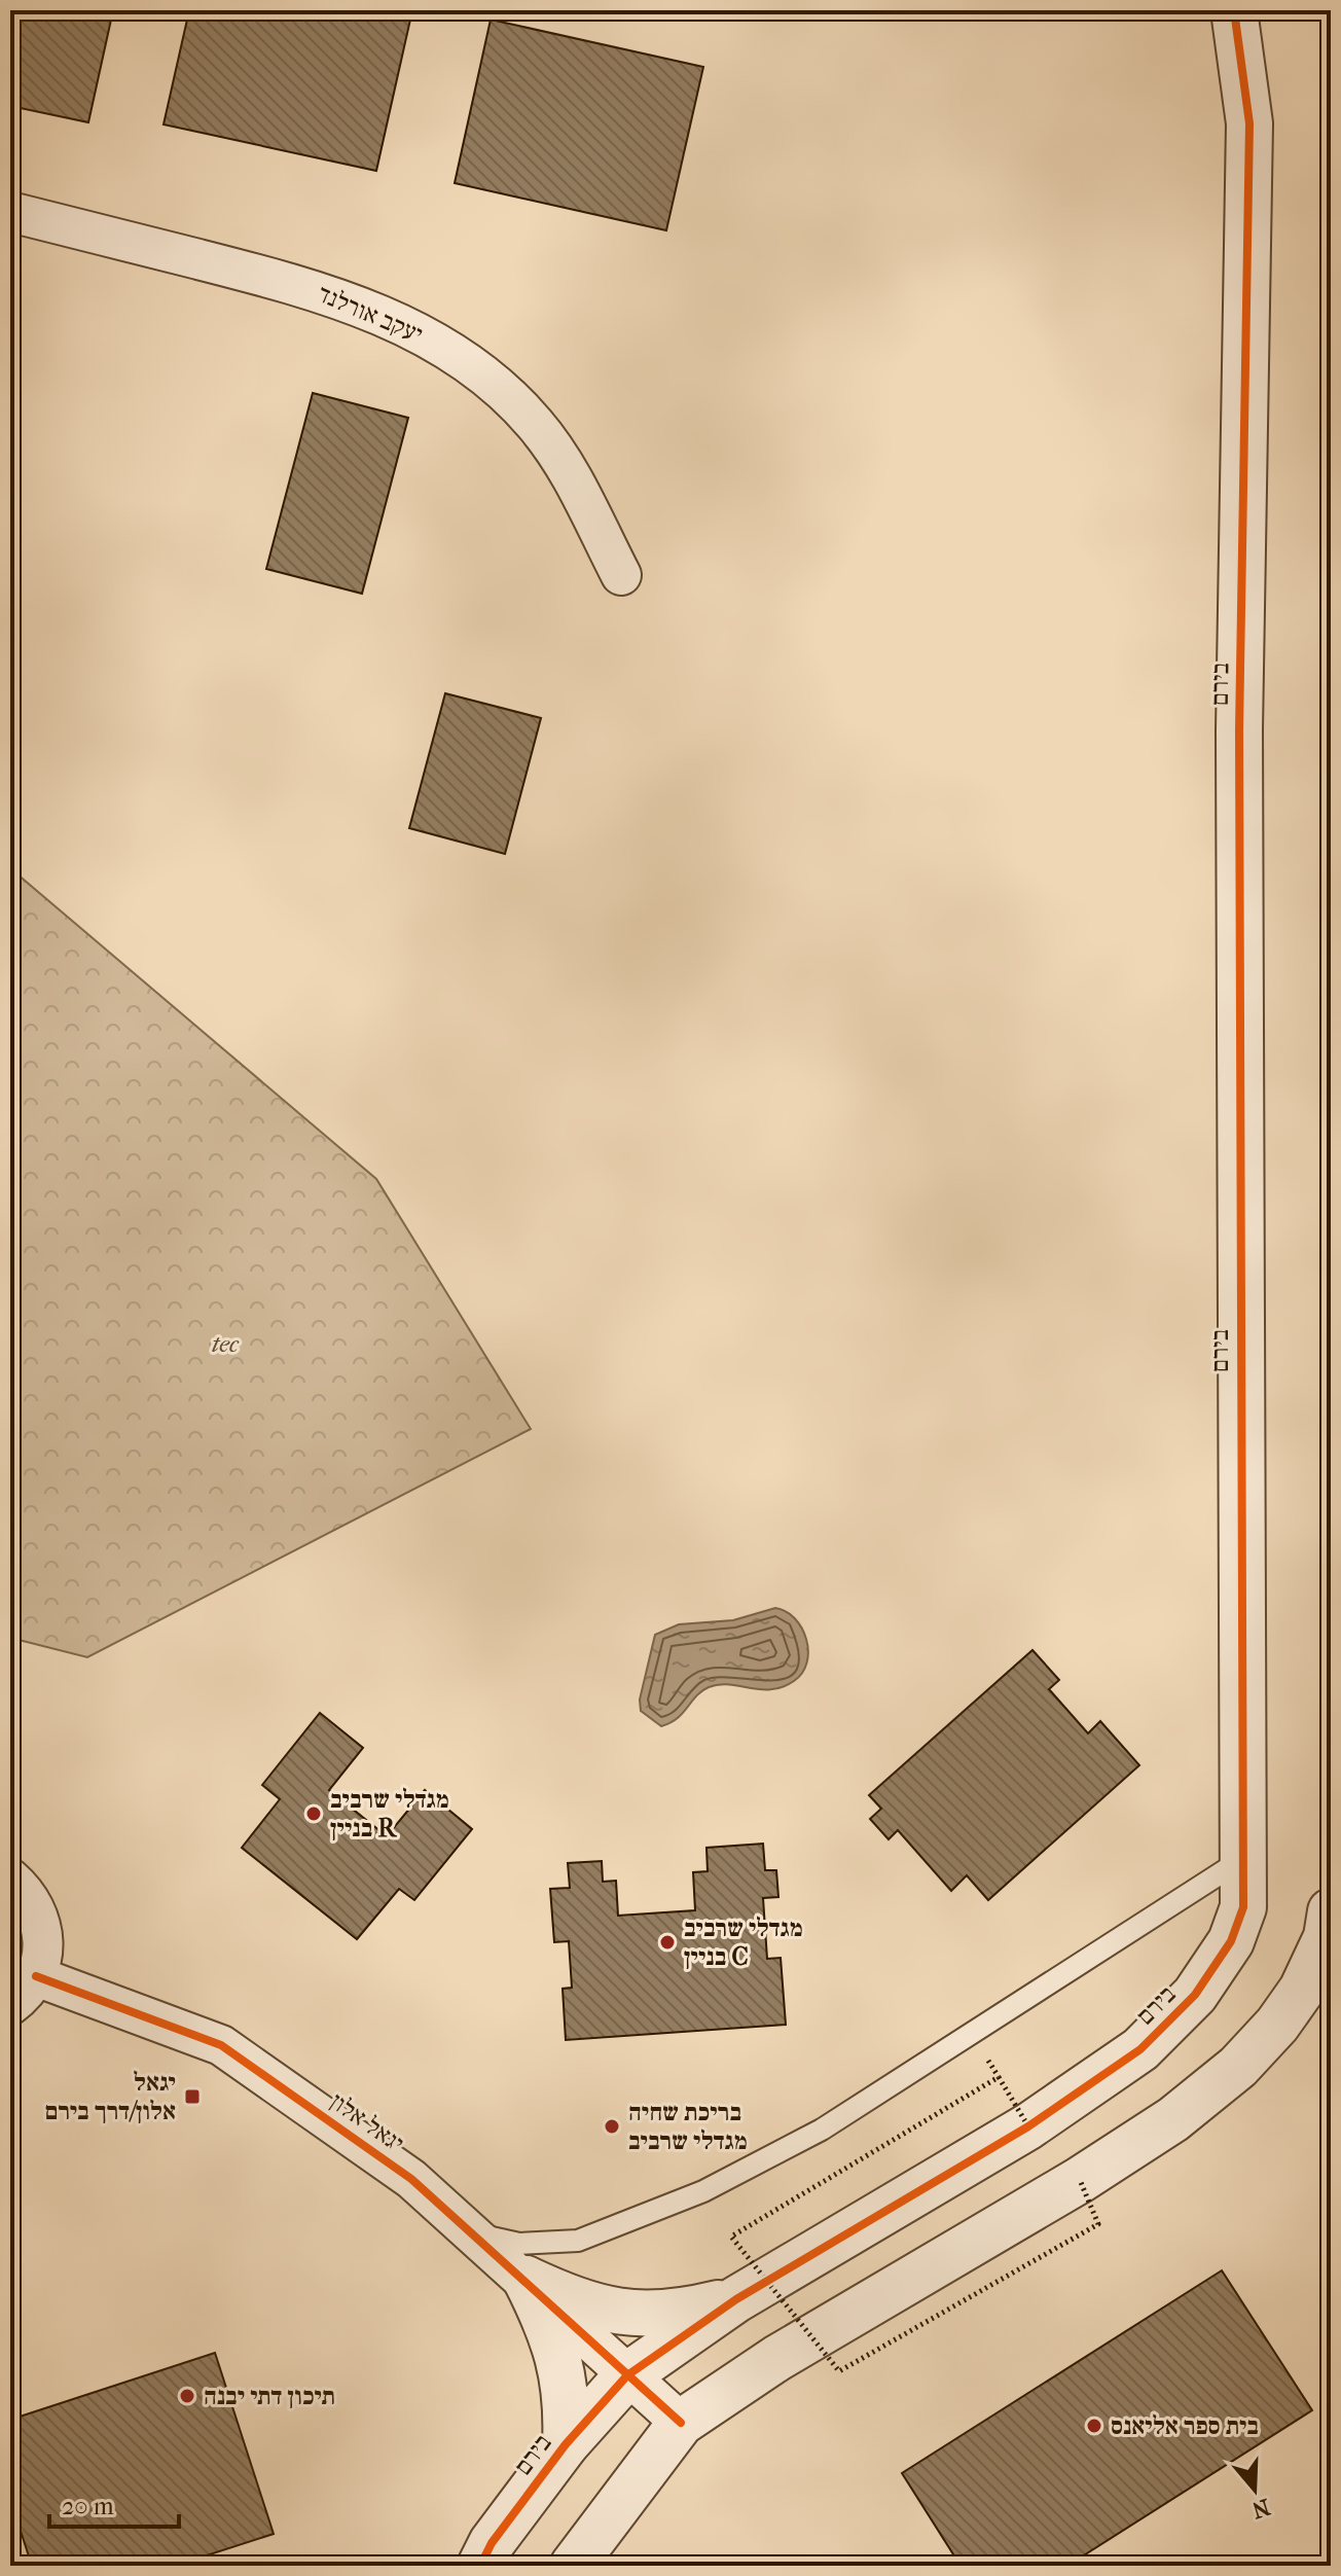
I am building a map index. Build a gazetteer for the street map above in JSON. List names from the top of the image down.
{
  "streets": {
    "street": ["יעקב אורלנד", "בירם", "יגאל אלון"]
  },
  "crossings": [
    ["בירם", "יגאל אלון"]
  ],
  "parks": ["tec"],
  "places": {
    "other": [
      "מגדלי שרביב בניין R",
      "מגדלי שרביב בניין C",
      "בריכת שחיה מגדלי שרביב",
      "תיכון דתי יבנה",
      "בית ספר אליאנס"
    ],
    "transit": ["יגאל אלון/דרך בירם"]
  },
  "scale_bar": "20 m",
  "north": "bottom"
}
